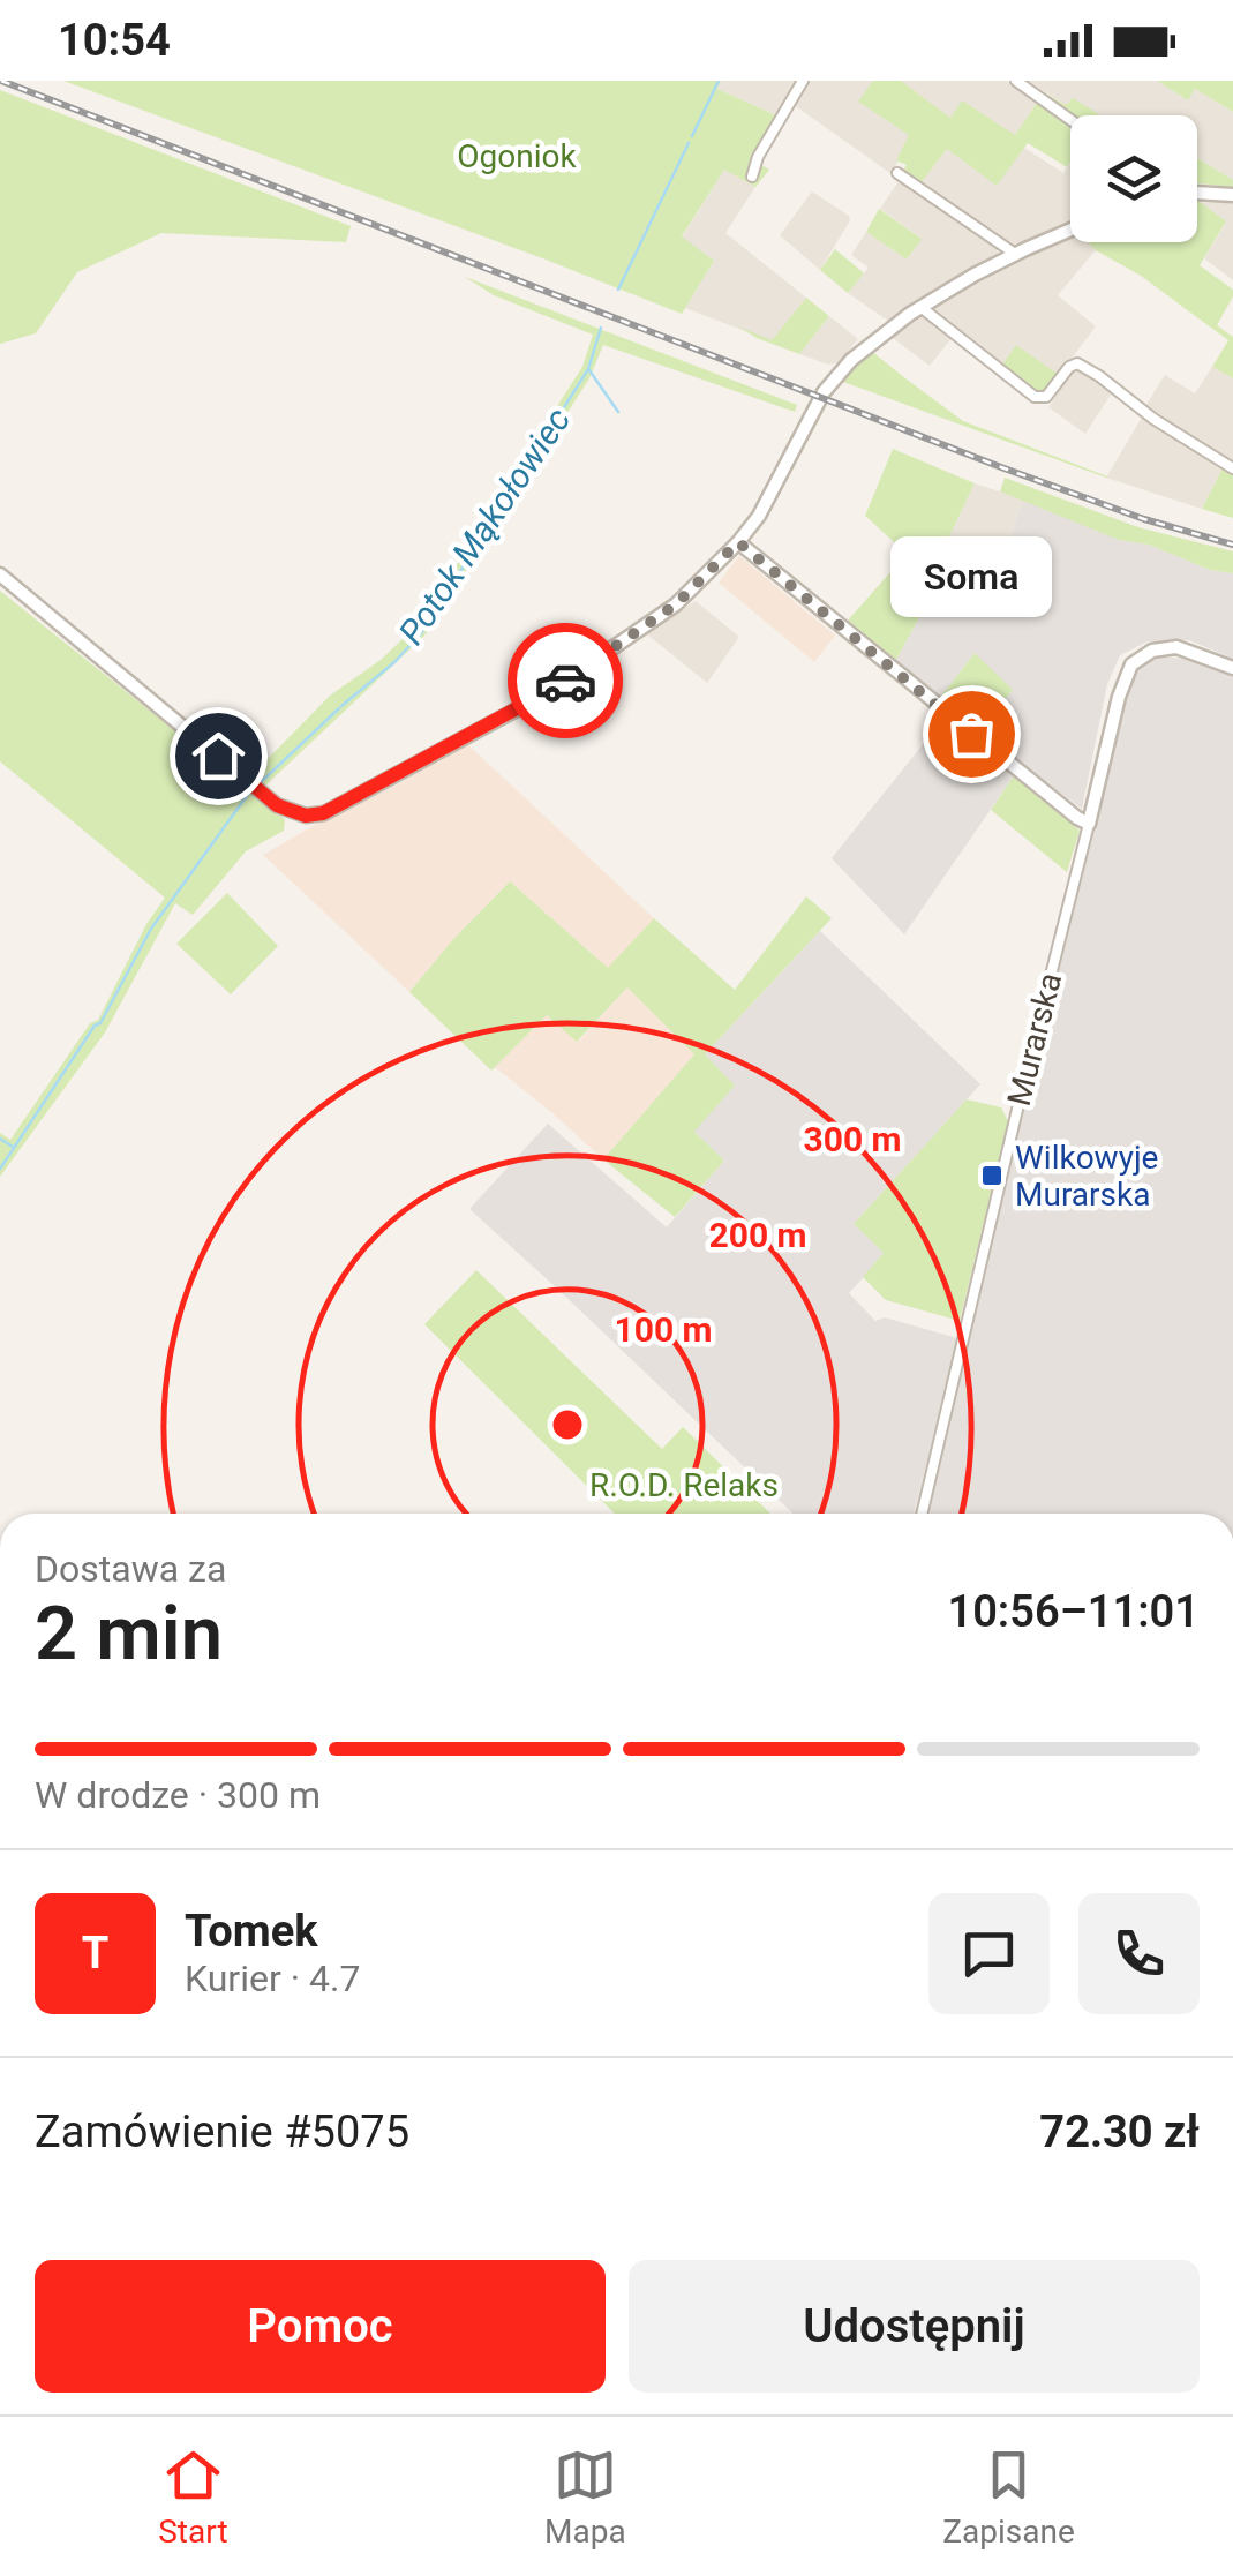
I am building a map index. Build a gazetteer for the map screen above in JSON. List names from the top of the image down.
{
  "streets": {
    "street": ["Murarska"]
  },
  "water": ["Potok Mąkołowiec"],
  "parks": ["Ogoniok", "R.O.D. Relaks"],
  "places": {
    "other": ["Soma"],
    "transit": ["Wilkowyje Murarska"]
  },
  "page": {
    "status": "10:54",
    "bubble": "Soma",
    "heading": ["2 min", "Dostawa za", "10:56–11:01"],
    "panel": [
      "Tomek",
      "Kurier · 4.7",
      "Zamówienie #5075",
      "72.30 zł"
    ],
    "bar": "W drodze · 300 m",
    "round": "T",
    "buttons": ["Pomoc", "Udostępnij"],
    "tabs": ["Start", "Mapa", "Zapisane"]
  },
  "rings": ["300 m", "200 m", "100 m"]
}
